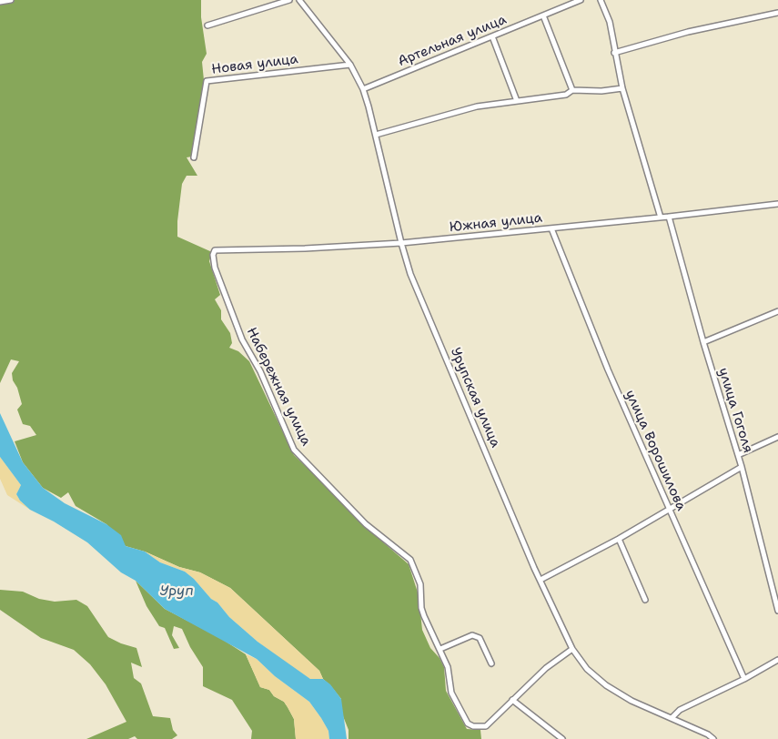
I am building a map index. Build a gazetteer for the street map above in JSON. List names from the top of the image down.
{
  "streets": {
    "street": [
      "Артельная улица",
      "Новая улица",
      "Южная улица",
      "Набережная улица",
      "Урупская улица",
      "улица Гоголя",
      "улица Ворошилова"
    ]
  },
  "crossings": [
    ["Артельная улица", "Урупская улица"],
    ["Новая улица", "Урупская улица"],
    ["Южная улица", "Набережная улица"],
    ["Южная улица", "Урупская улица"],
    ["Южная улица", "улица Гоголя"],
    ["Южная улица", "улица Ворошилова"]
  ],
  "water": ["Уруп"]
}
